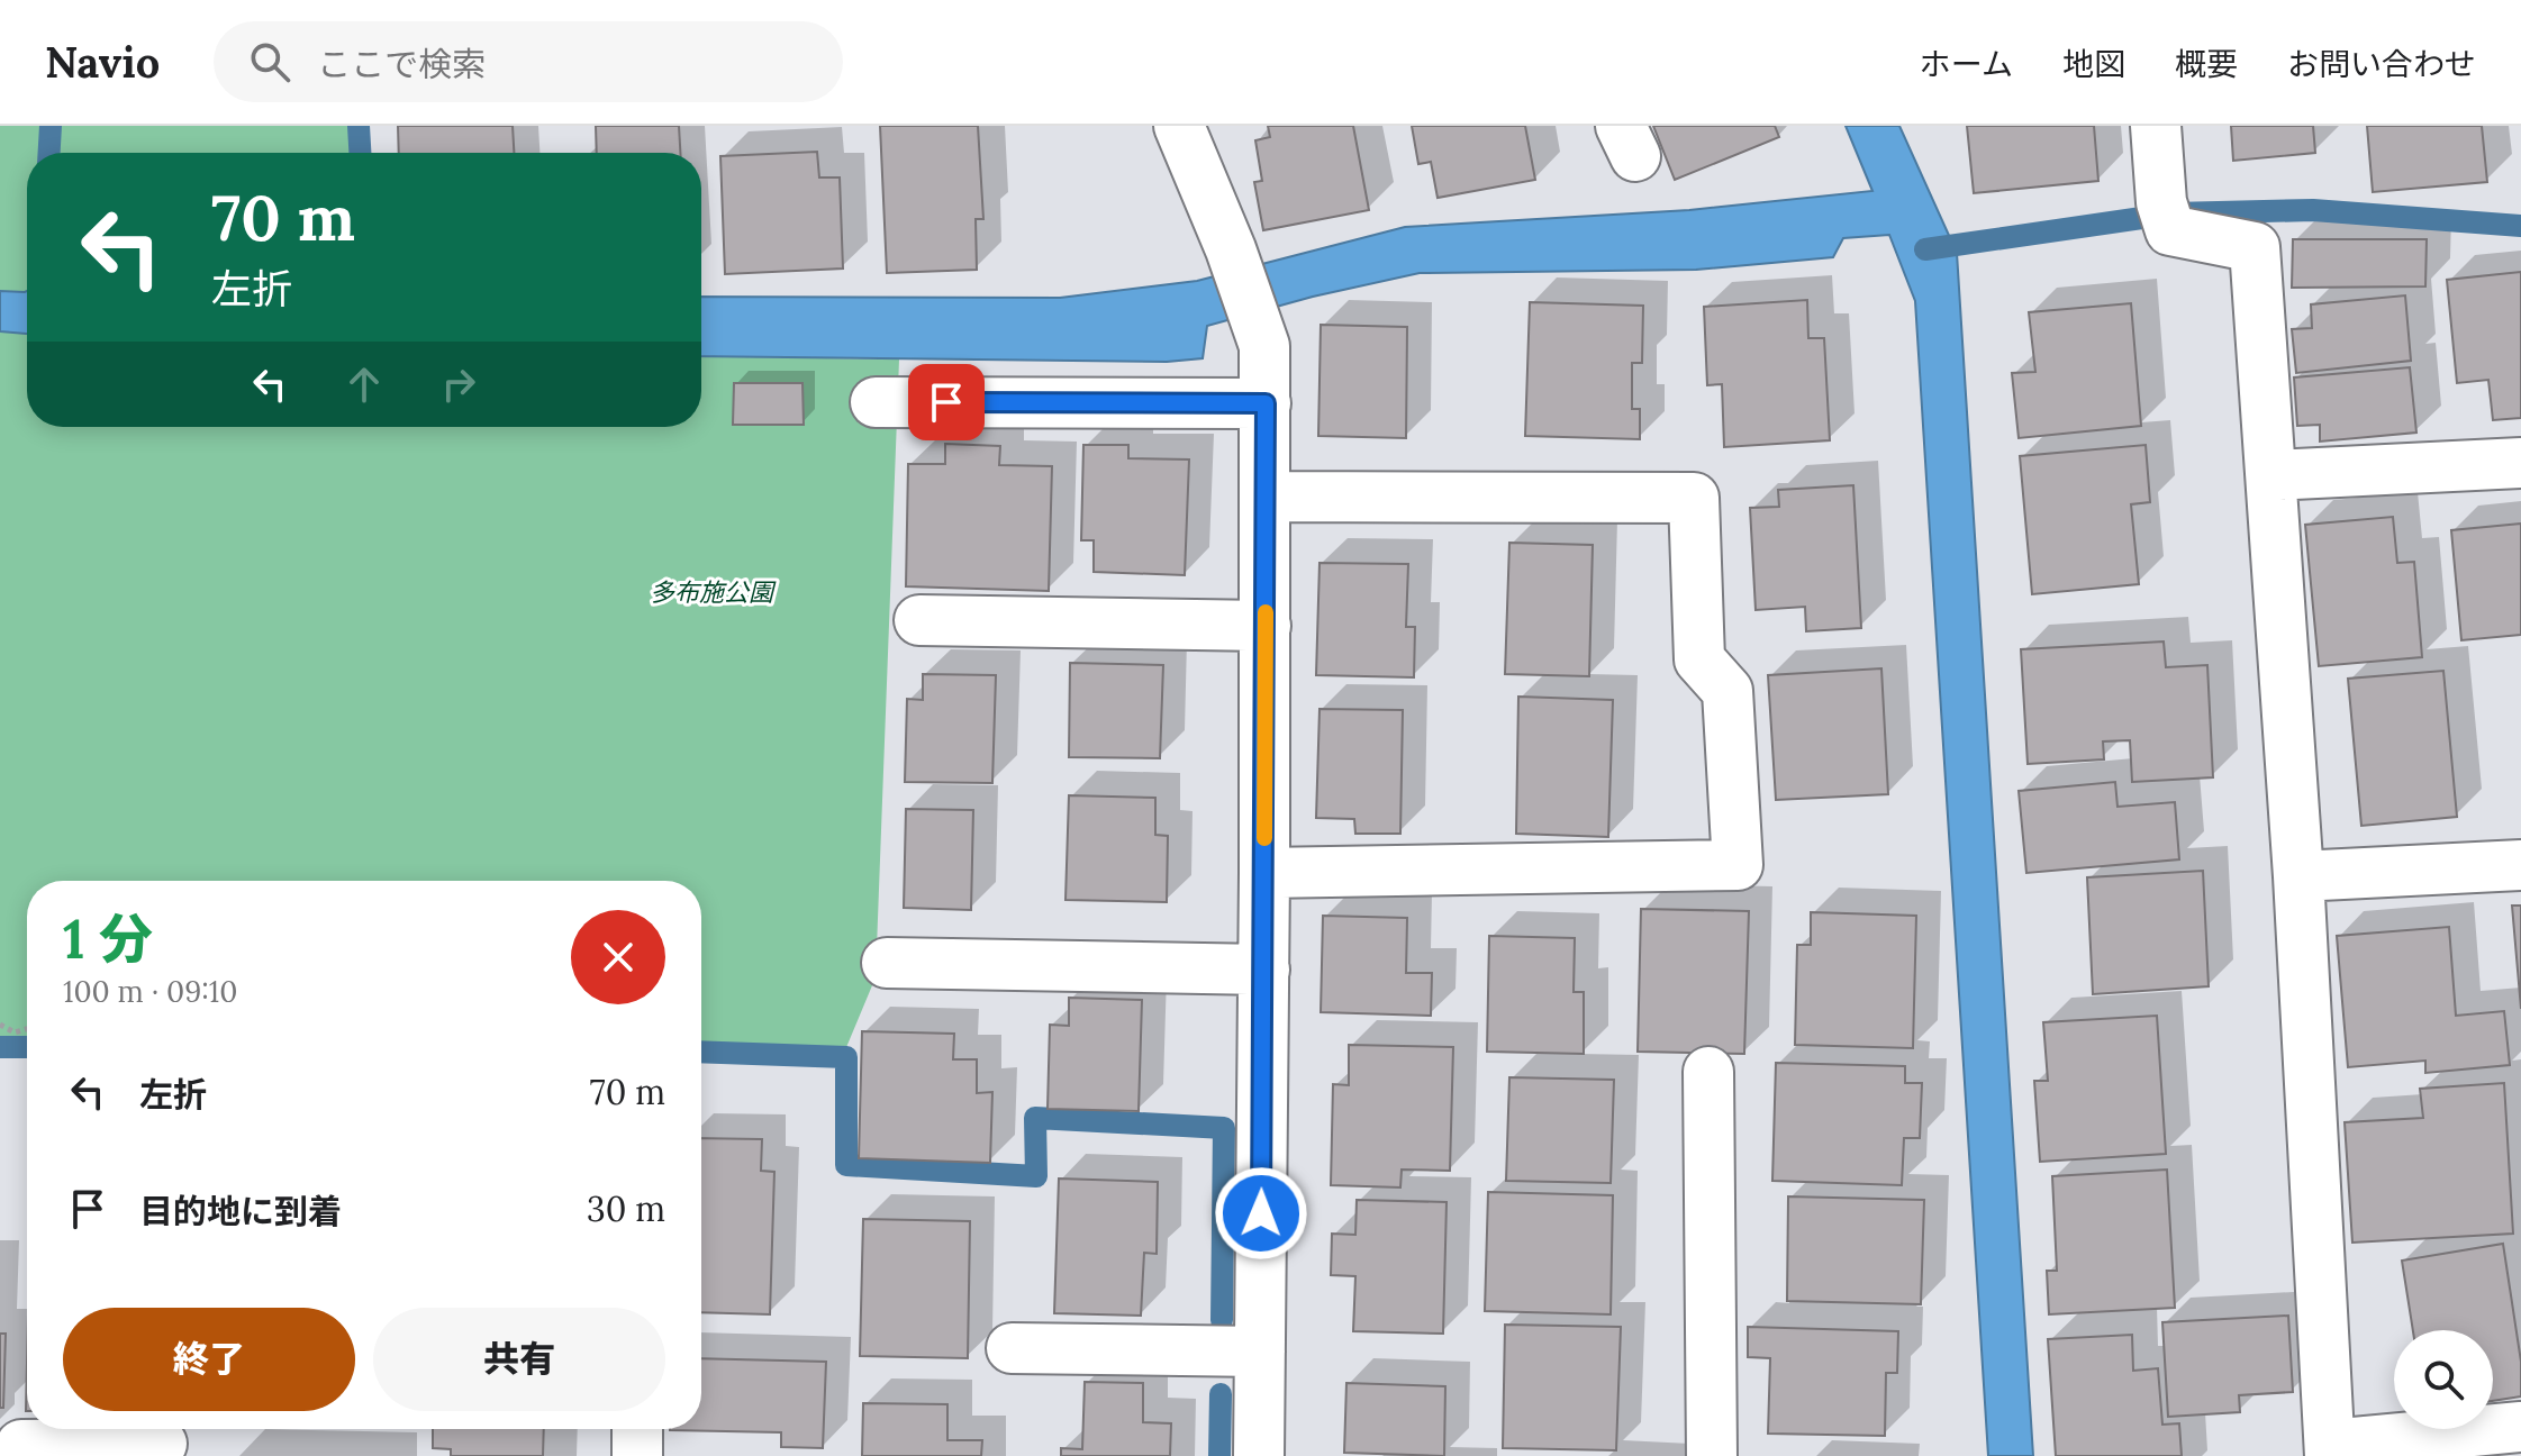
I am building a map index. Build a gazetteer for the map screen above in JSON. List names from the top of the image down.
{
  "parks": ["多布施公園"],
  "page": {
    "header": "Navio",
    "search": "ここで検索",
    "nav": [
      "ホーム",
      "地図",
      "概要",
      "お問い合わせ"
    ],
    "turn": ["70 m", "左折"],
    "heading": ["1 分", "100 m · 09:10"],
    "list": [
      {
        "name": "左折",
        "value": "70 m"
      },
      {
        "name": "目的地に到着",
        "value": "30 m"
      }
    ],
    "buttons": ["終了", "共有"]
  }
}
